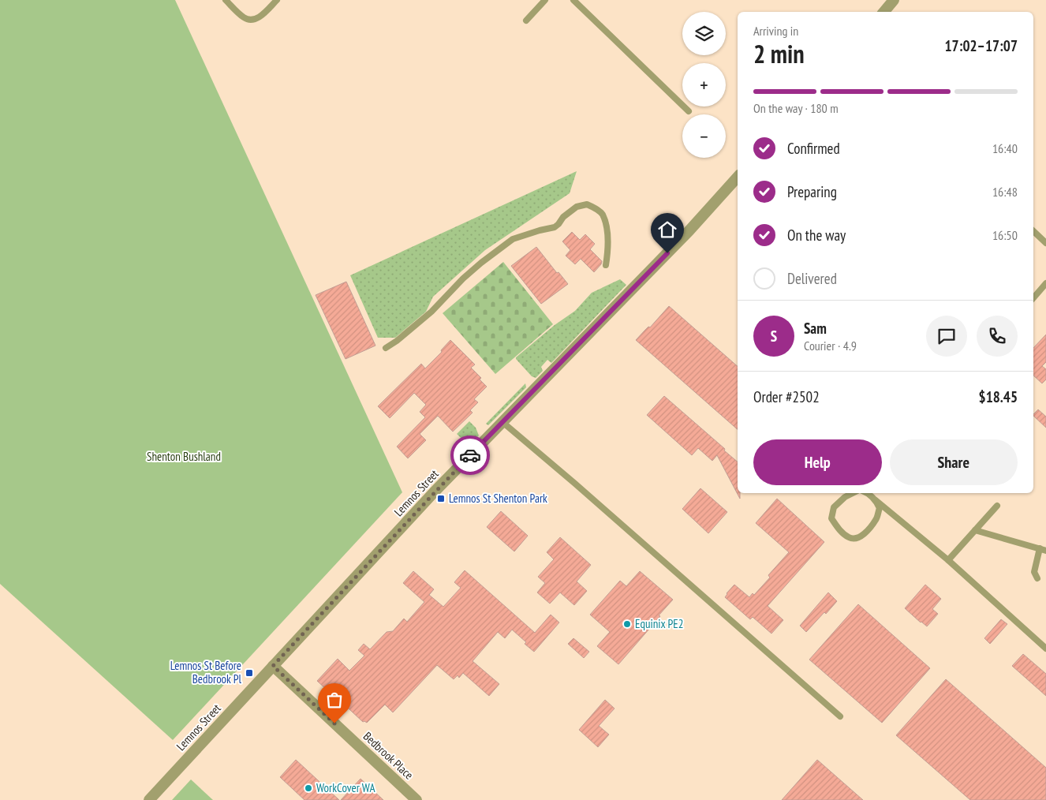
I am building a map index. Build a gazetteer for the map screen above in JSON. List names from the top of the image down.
{
  "streets": {
    "street": ["Lemnos Street", "Bedbrook Place"]
  },
  "crossings": [
    ["Lemnos Street", "Bedbrook Place"]
  ],
  "parks": ["Shenton Bushland"],
  "places": {
    "transit": ["Lemnos St Shenton Park", "Lemnos St Before Bedbrook Pl"],
    "other": ["Equinix PE2", "WorkCover WA"]
  },
  "page": {
    "map_buttons": ["+", "−"],
    "heading": ["2 min", "Arriving in", "17:02–17:07"],
    "panel": [
      "Sam",
      "Courier · 4.9",
      "Order #2502",
      "$18.45"
    ],
    "bar": "On the way · 180 m",
    "list": [
      ["Confirmed", "16:40"],
      ["Preparing", "16:48"],
      ["On the way", "16:50"],
      "Delivered"
    ],
    "round": "S",
    "buttons": ["Help", "Share"]
  }
}
